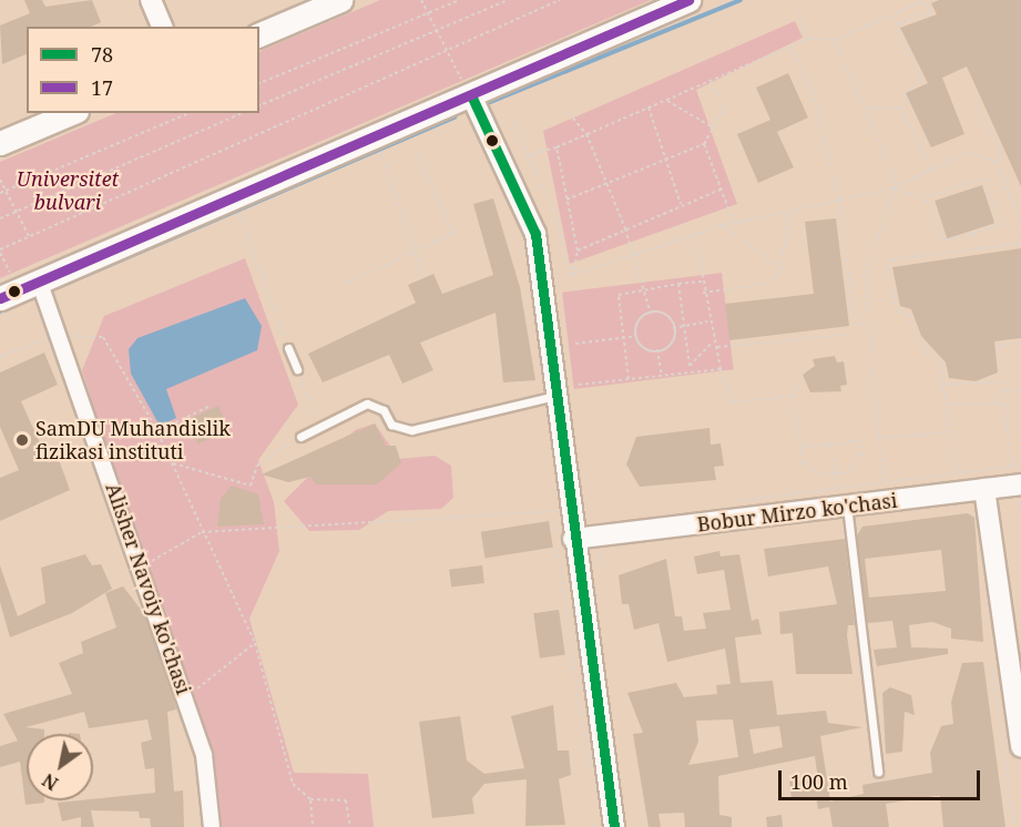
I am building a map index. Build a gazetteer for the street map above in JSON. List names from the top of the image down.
{
  "streets": {
    "main road": ["Bobur Mirzo ko'chasi"],
    "street": ["Alisher Navoiy ko'chasi"]
  },
  "parks": ["Universitet bulvari"],
  "places": ["SamDU Muhandislik fizikasi instituti"],
  "lines": ["transit line 17", "transit line 78"],
  "legend": ["78", "17"],
  "scale_bar": "100 m",
  "north": "bottom left"
}
